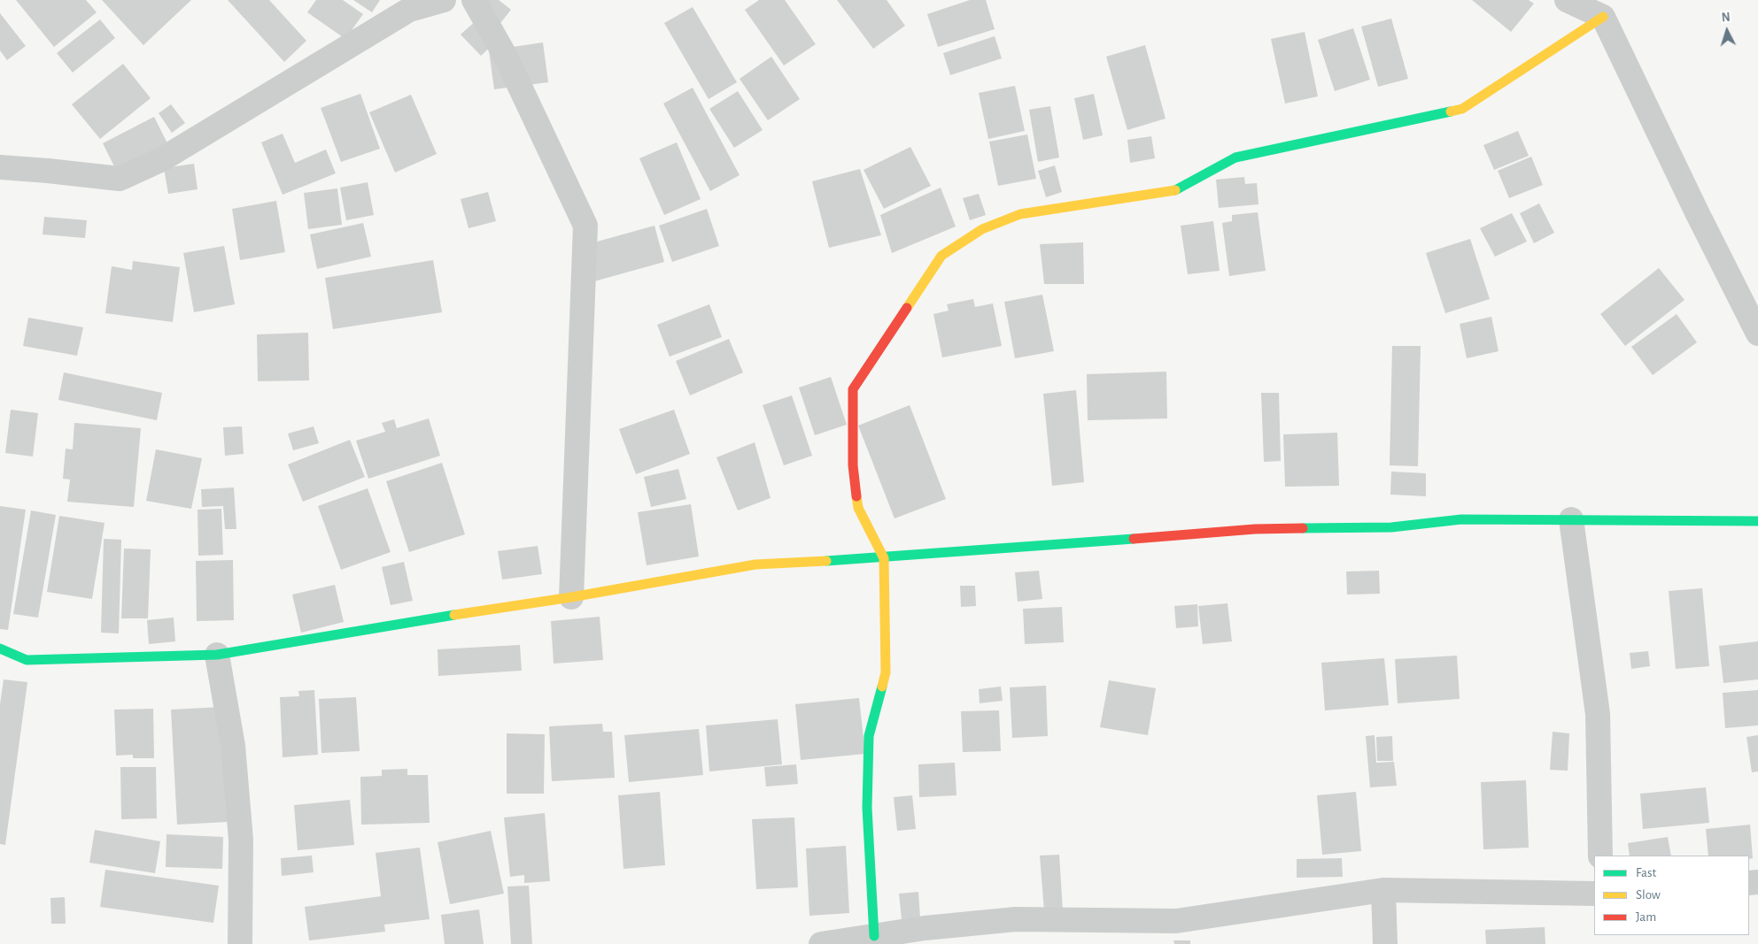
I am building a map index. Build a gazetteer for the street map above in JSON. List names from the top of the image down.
{
  "legend": ["Fast", "Slow", "Jam"],
  "north": "top"
}
